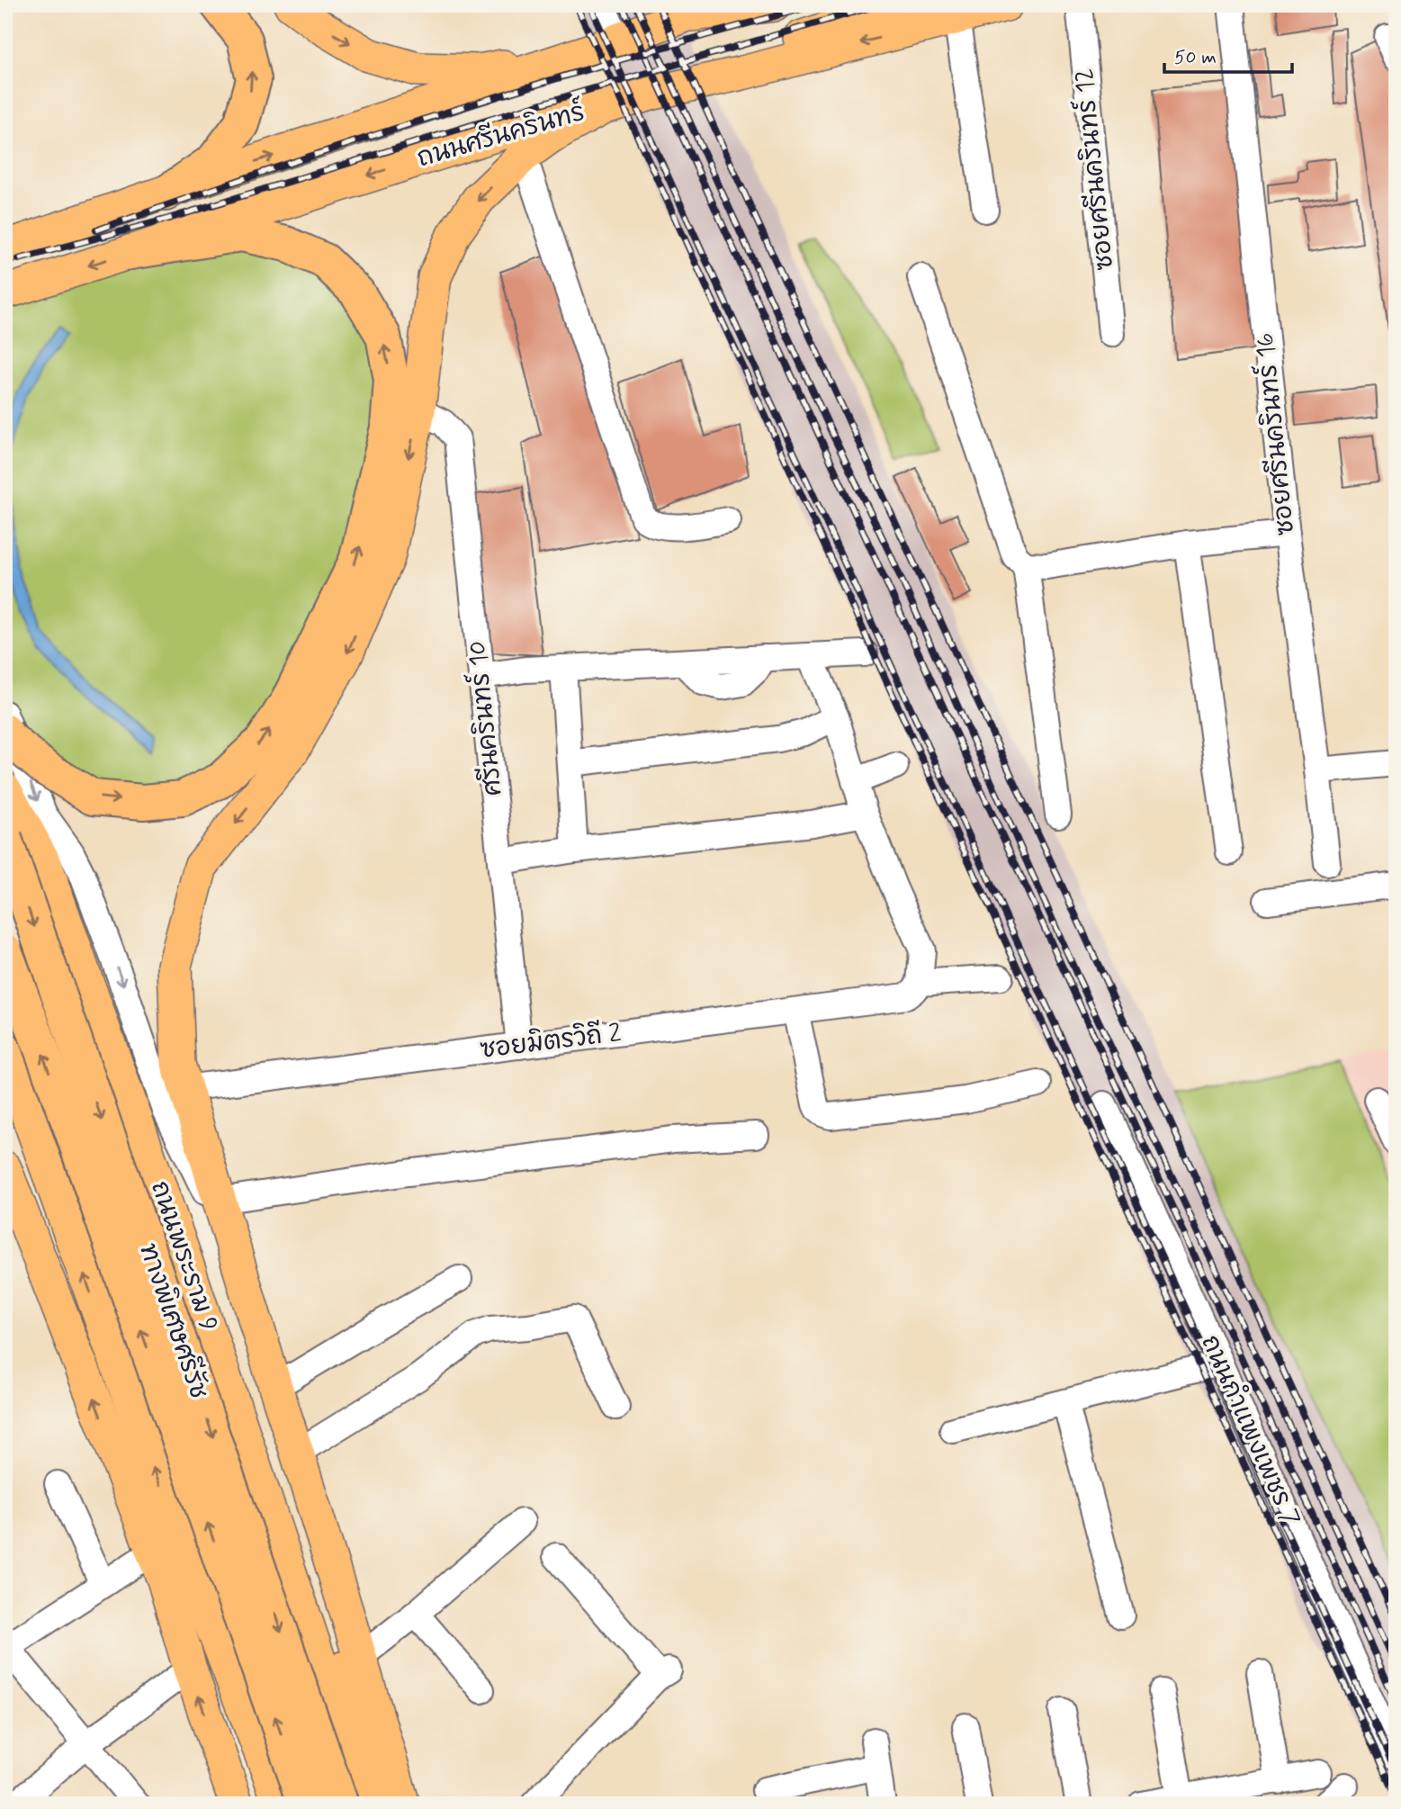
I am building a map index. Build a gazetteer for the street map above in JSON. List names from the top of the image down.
{
  "streets": {
    "highway": ["ทางพิเศษศรีรัช"],
    "main road": ["ถนนศรีนครินทร์", "ถนนพระราม 9"],
    "street": [
      "ซอยศรีนครินทร์ 12",
      "ซอยศรีนครินทร์ 16",
      "ศรีนครินทร์ 10",
      "ซอยมิตรวิถี 2",
      "ถนนกำแพงเพชร 7"
    ]
  },
  "crossings": [
    ["ศรีนครินทร์ 10", "ซอยมิตรวิถี 2"],
    ["ถนนพระราม 9", "ทางพิเศษศรีรัช"]
  ],
  "scale_bar": "50 m"
}
